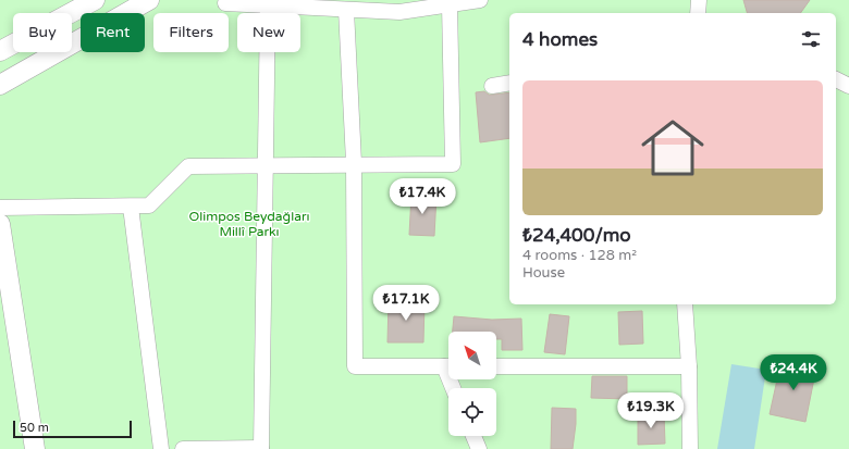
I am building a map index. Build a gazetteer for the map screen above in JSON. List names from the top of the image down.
{
  "parks": ["Olimpos Beydağları Millî Parkı"],
  "scale_bar": "50 m",
  "north": "top left",
  "page": {
    "chip": [
      "Buy",
      "Rent",
      "Filters",
      "New"
    ],
    "heading": "4 homes",
    "list": [
      {
        "name": "₺24,400/mo",
        "note": "4 rooms · 128 m² · House"
      }
    ],
    "price": [
      "₺17.4K",
      "₺17.1K",
      "₺24.4K",
      "₺19.3K"
    ],
    "scale": "50 m"
  }
}
